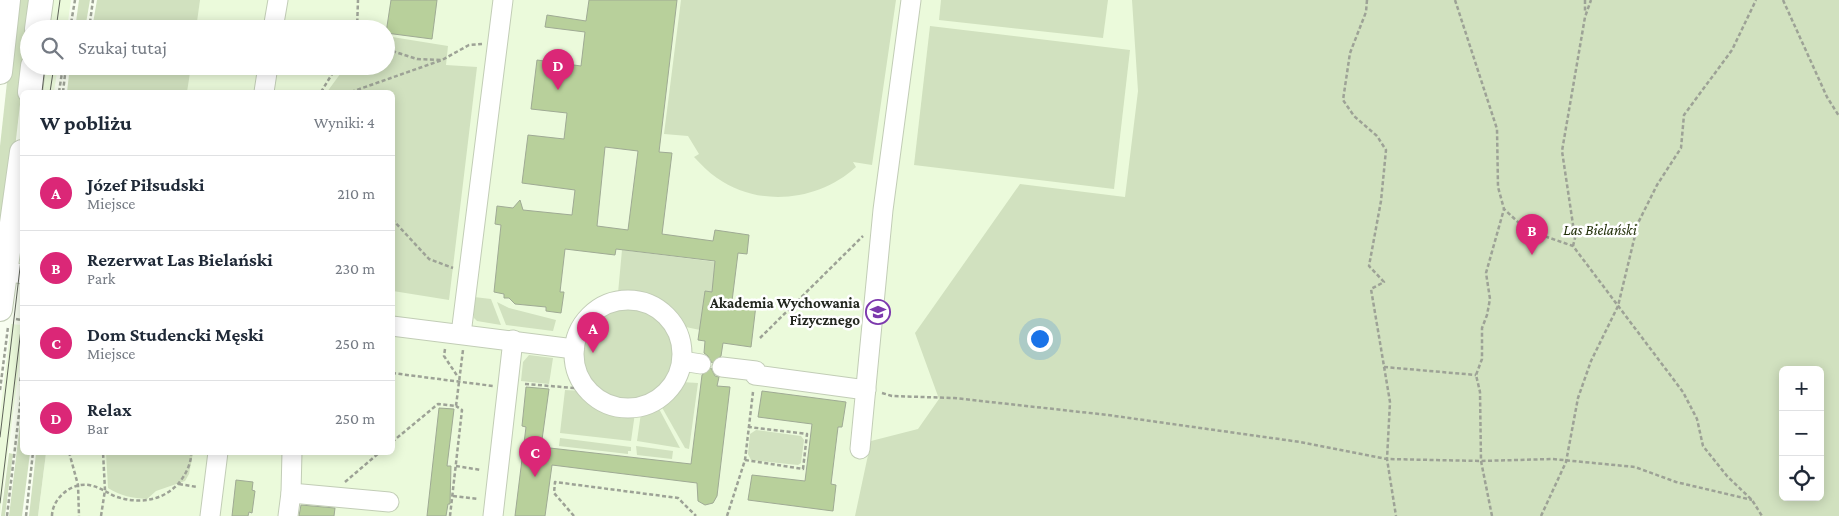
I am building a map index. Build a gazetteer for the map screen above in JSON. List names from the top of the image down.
{
  "parks": ["Las Bielański"],
  "places": {
    "school or university": ["Akademia Wychowania Fizycznego"]
  },
  "page": {
    "search": "Szukaj tutaj",
    "pins": [
      "D",
      "B",
      "A",
      "C"
    ],
    "heading": ["W pobliżu", "Wyniki: 4"],
    "list": [
      {
        "mark": "A",
        "name": "Józef Piłsudski",
        "note": "Miejsce",
        "value": "210 m"
      },
      {
        "mark": "B",
        "name": "Rezerwat Las Bielański",
        "note": "Park",
        "value": "230 m"
      },
      {
        "mark": "C",
        "name": "Dom Studencki Męski",
        "note": "Miejsce",
        "value": "250 m"
      },
      {
        "mark": "D",
        "name": "Relax",
        "note": "Bar",
        "value": "250 m"
      }
    ],
    "map_buttons": ["+", "−"]
  }
}
